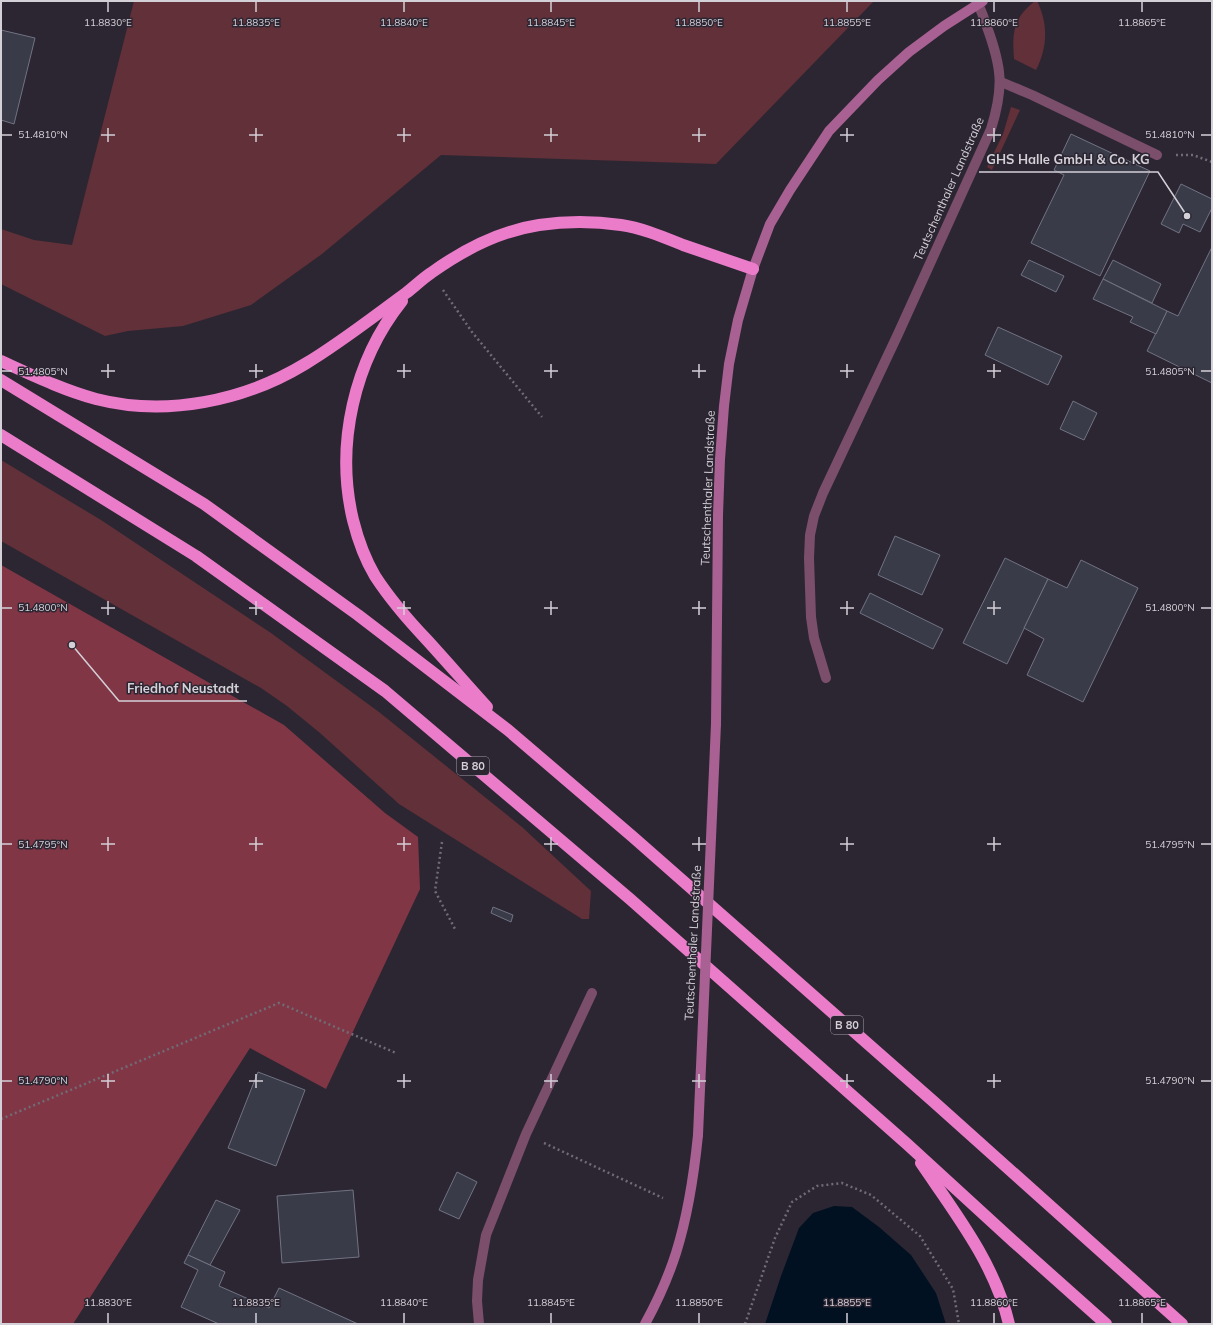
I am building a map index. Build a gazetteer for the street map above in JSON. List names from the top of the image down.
{
  "streets": {
    "highway": ["B 80"],
    "street": ["Teutschenthaler Landstraße"]
  },
  "places": ["GHS Halle GmbH & Co. KG", "Friedhof Neustadt"],
  "coordinates": [
    "11.8830°E",
    "11.8835°E",
    "11.8840°E",
    "11.8845°E",
    "11.8850°E",
    "11.8855°E",
    "11.8860°E",
    "11.8865°E",
    "51.4810°N",
    "51.4805°N",
    "51.4800°N",
    "51.4795°N",
    "51.4790°N"
  ]
}
